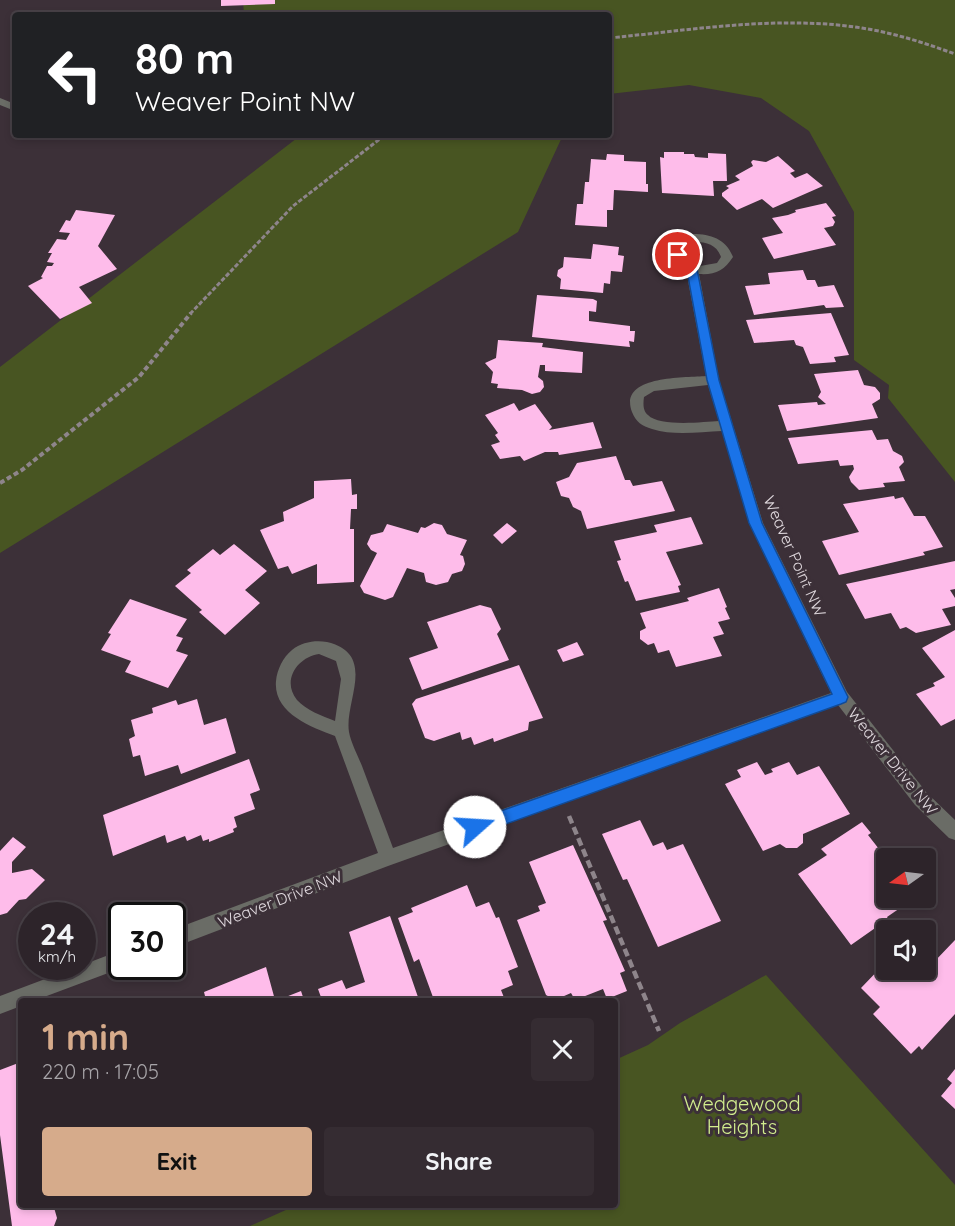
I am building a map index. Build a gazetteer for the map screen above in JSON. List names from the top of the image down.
{
  "streets": {
    "street": ["Weaver Point NW", "Weaver Drive NW"]
  },
  "crossings": [
    ["Weaver Point NW", "Weaver Drive NW"]
  ],
  "parks": ["Wedgewood Heights"],
  "north": "left",
  "page": {
    "turn": ["80 m", "Weaver Point NW"],
    "speed": "24 km/h",
    "limit": "30",
    "heading": ["1 min", "220 m · 17:05"],
    "buttons": ["Exit", "Share"]
  }
}
